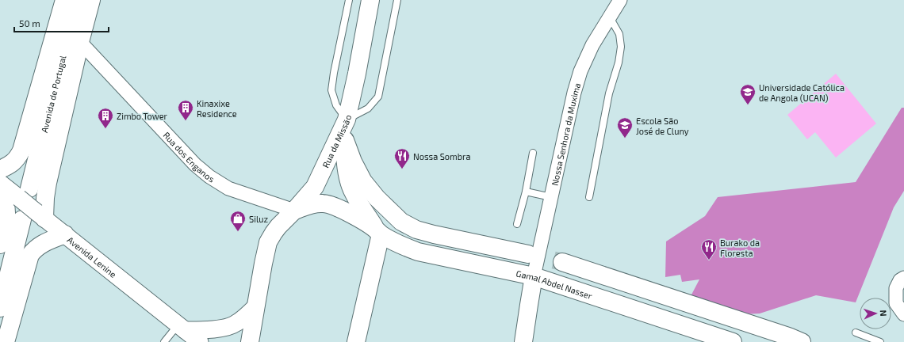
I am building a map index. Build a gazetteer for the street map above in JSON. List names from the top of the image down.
{
  "streets": {
    "main road": ["Avenida de Portugal", "Rua da Missão", "Gamal Abdel Nasser"],
    "street": ["Nossa Senhora da Muxima", "Rua dos Enganos", "Avenida Lenine"]
  },
  "crossings": [
    ["Avenida de Portugal", "Avenida Lenine"],
    ["Nossa Senhora da Muxima", "Gamal Abdel Nasser"],
    ["Rua da Missão", "Rua dos Enganos"],
    ["Rua da Missão", "Gamal Abdel Nasser"],
    ["Rua dos Enganos", "Gamal Abdel Nasser"]
  ],
  "places": {
    "school or university": ["Universidade Católica de Angola (UCAN)", "Escola São José de Cluny"],
    "building": ["Kinaxixe Residence", "Zimbo Tower"],
    "restaurant": ["Nossa Sombra", "Burako da Floresta"],
    "shop": ["Siluz"]
  },
  "scale_bar": "50 m",
  "north": "right"
}
